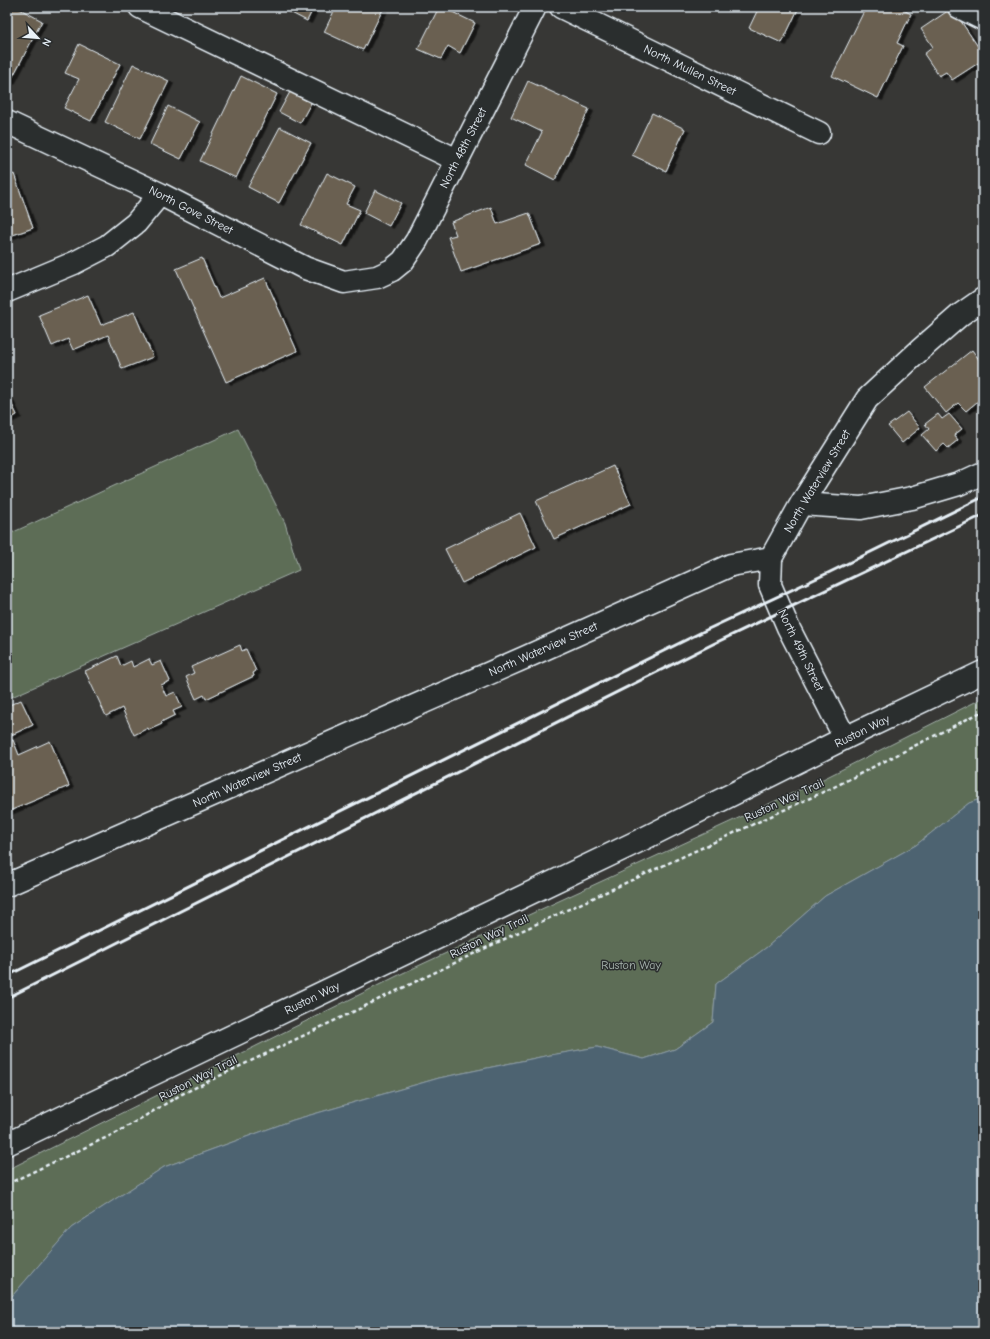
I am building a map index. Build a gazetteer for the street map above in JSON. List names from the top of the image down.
{
  "streets": {
    "street": [
      "North Mullen Street",
      "North 48th Street",
      "North Gove Street",
      "North Waterview Street",
      "North 49th Street",
      "Ruston Way"
    ],
    "path": ["Ruston Way Trail"]
  },
  "crossings": [
    ["North 48th Street", "North Gove Street"],
    ["North Waterview Street", "North 49th Street"],
    ["North 49th Street", "Ruston Way"]
  ],
  "parks": ["Ruston Way"],
  "north": "bottom right"
}
